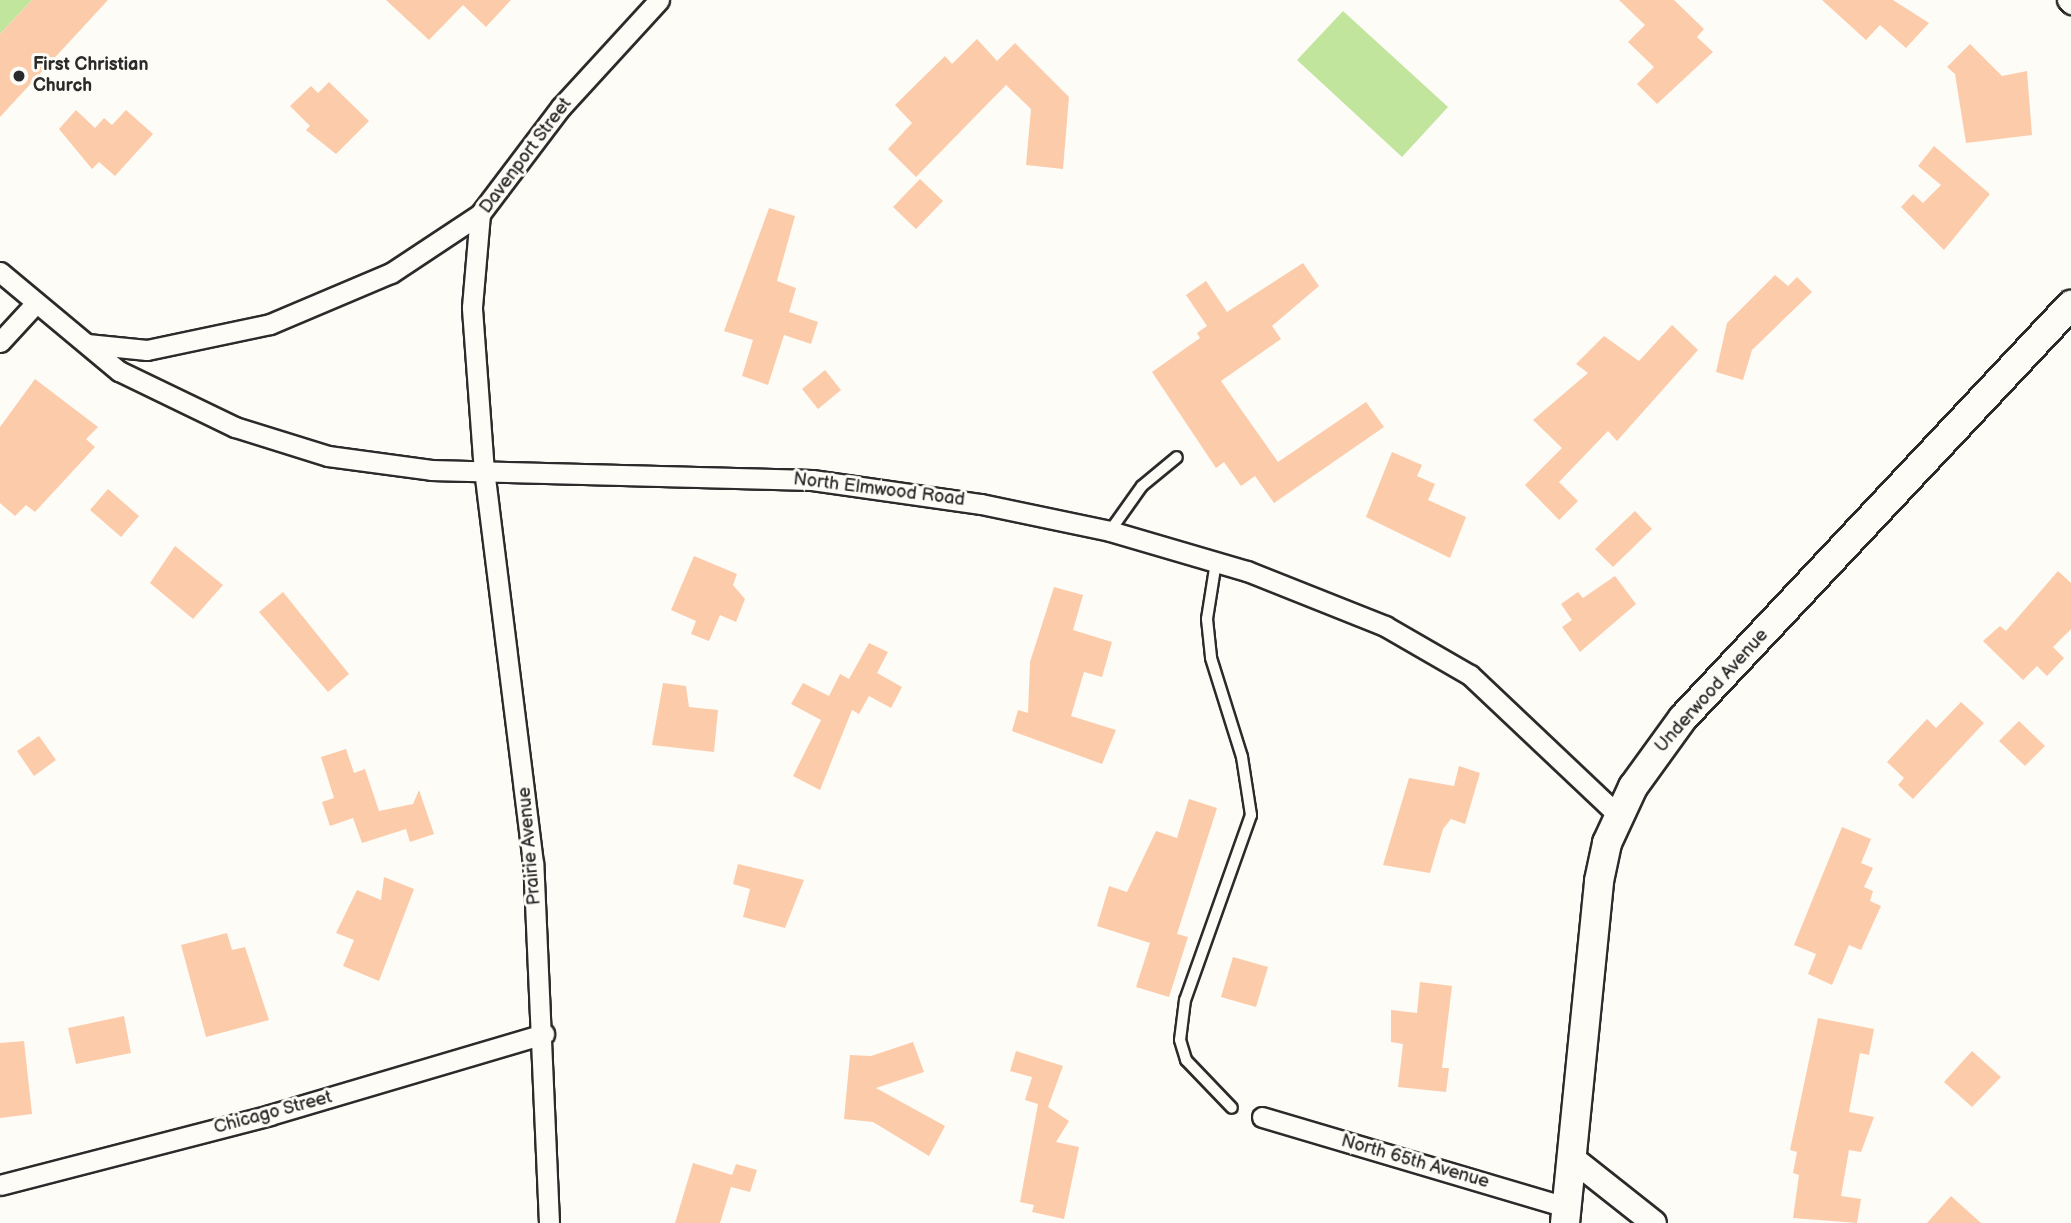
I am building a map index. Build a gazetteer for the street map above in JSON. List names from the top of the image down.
{
  "streets": {
    "main road": ["Underwood Avenue"],
    "street": [
      "Davenport Street",
      "North Elmwood Road",
      "Prairie Avenue",
      "Chicago Street",
      "North 65th Avenue"
    ]
  },
  "crossings": [
    ["Davenport Street", "North Elmwood Road"],
    ["Davenport Street", "Prairie Avenue"],
    ["North Elmwood Road", "Underwood Avenue"],
    ["North Elmwood Road", "Prairie Avenue"],
    ["Underwood Avenue", "North 65th Avenue"],
    ["Prairie Avenue", "Chicago Street"]
  ],
  "places": ["First Christian Church"]
}
